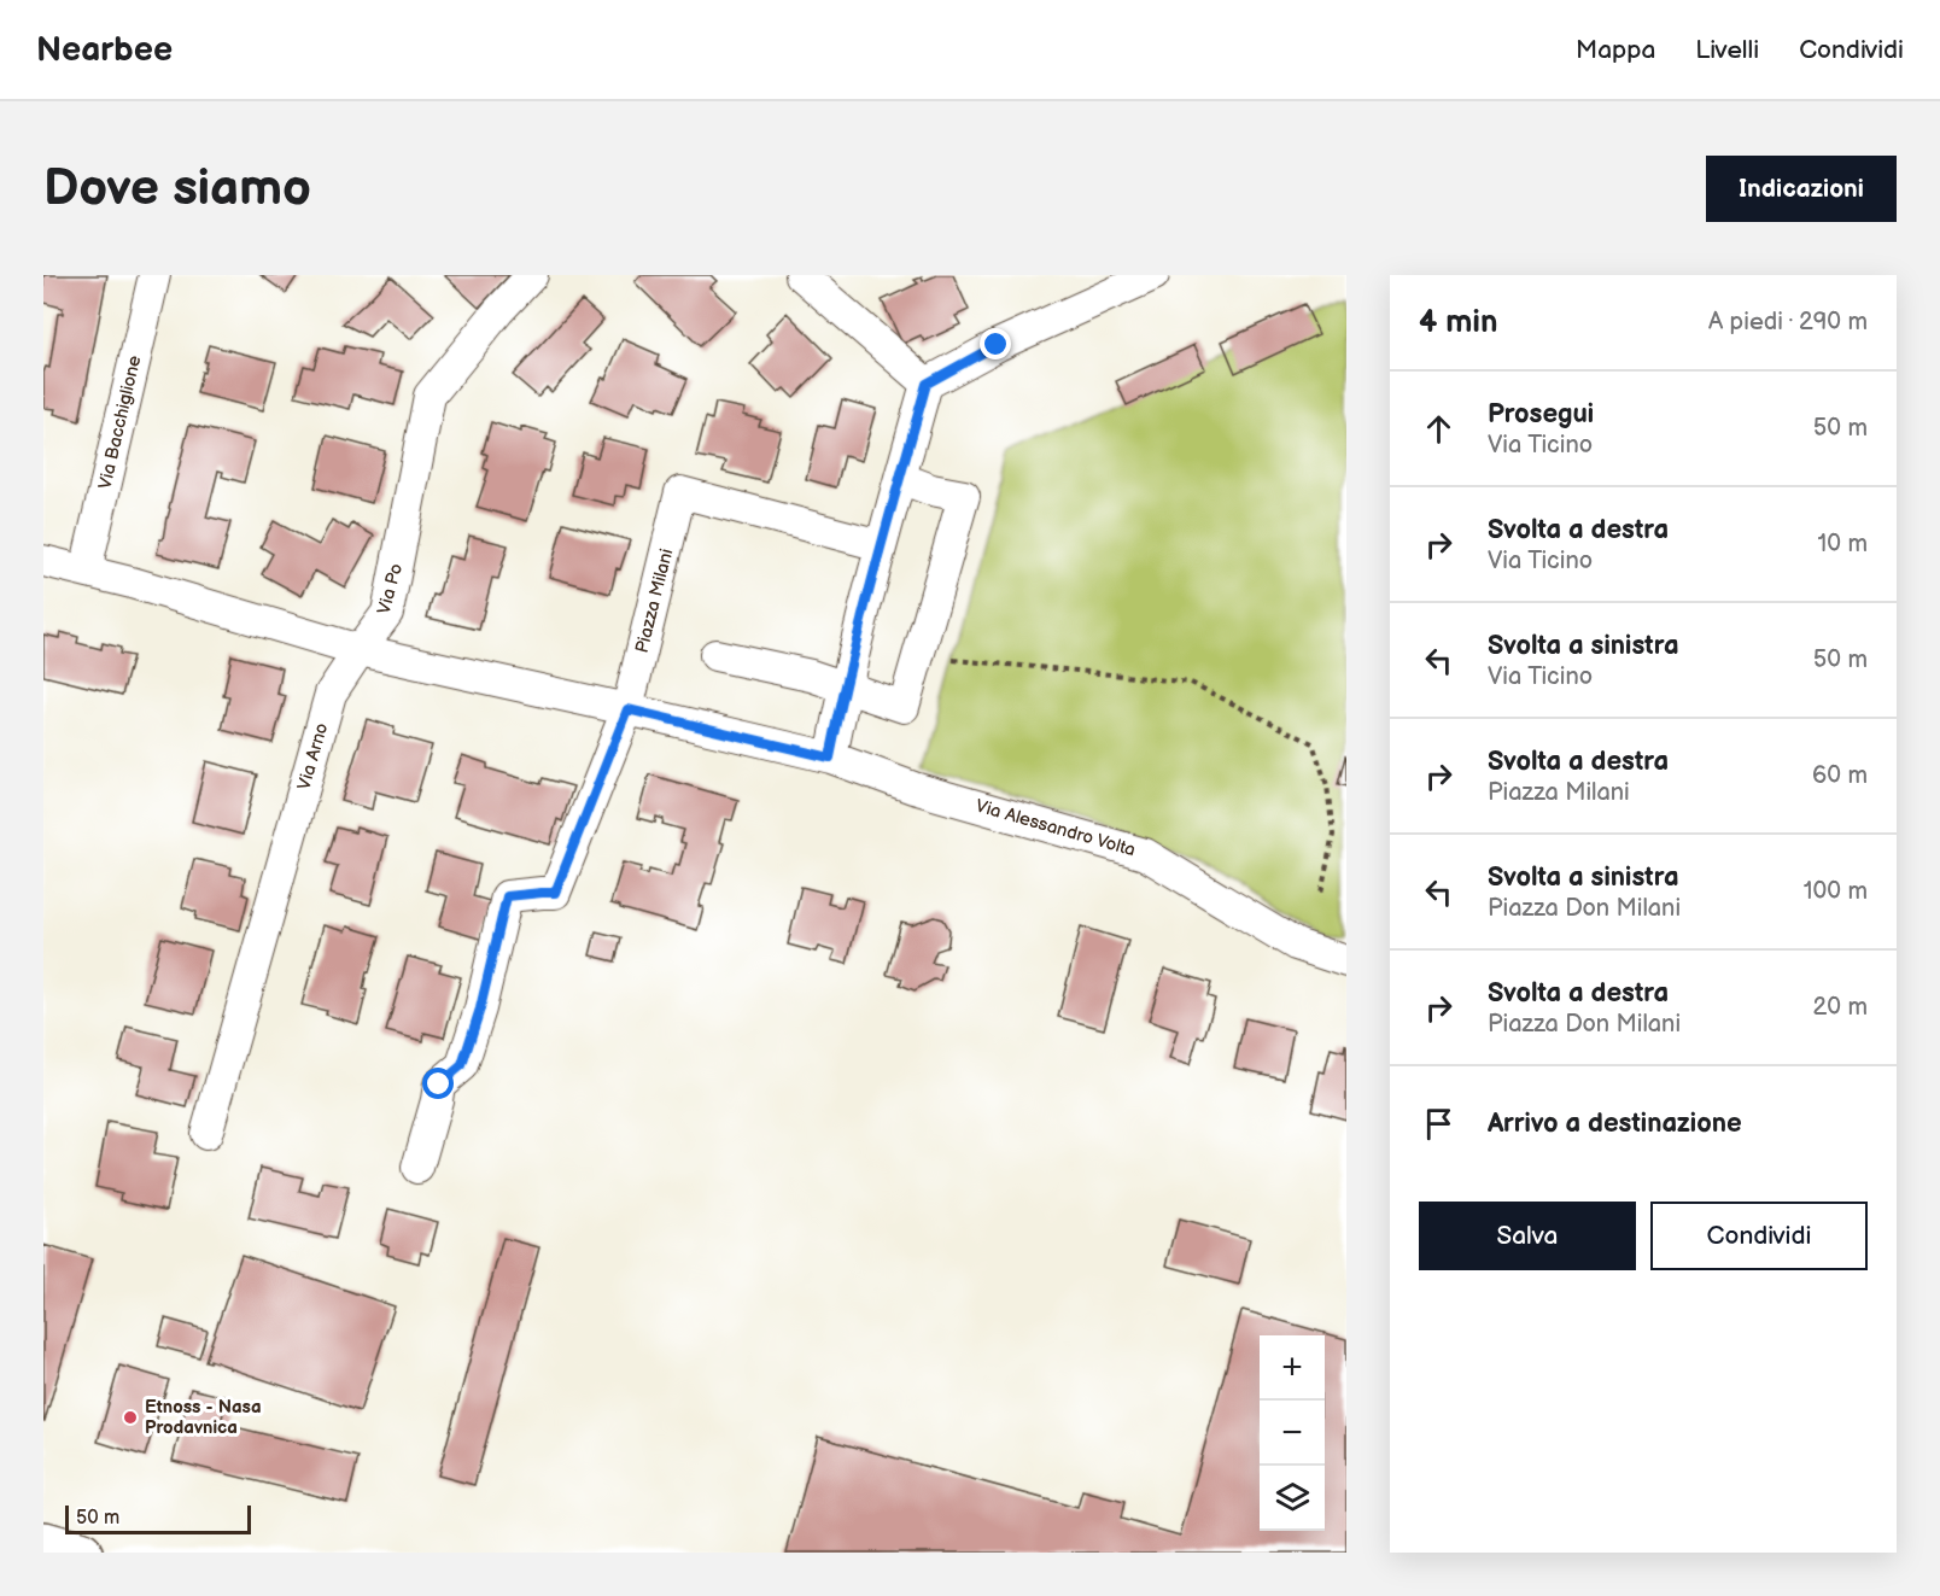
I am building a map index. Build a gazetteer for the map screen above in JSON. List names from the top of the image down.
{
  "streets": {
    "street": [
      "Via Bacchiglione",
      "Via Po",
      "Piazza Milani",
      "Via Arno",
      "Via Alessandro Volta"
    ]
  },
  "crossings": [
    ["Via Po", "Via Arno"]
  ],
  "places": ["Etnoss - Nasa Prodavnica"],
  "scale_bar": "50 m",
  "page": {
    "header": "Nearbee",
    "nav": ["Mappa", "Livelli", "Condividi"],
    "buttons": [
      "Indicazioni",
      ["Salva", "Condividi"]
    ],
    "title": "Dove siamo",
    "heading": ["4 min", "A piedi · 290 m"],
    "list": [
      ["Prosegui", "Via Ticino", "50 m"],
      ["Svolta a destra", "Via Ticino", "10 m"],
      ["Svolta a sinistra", "Via Ticino", "50 m"],
      ["Svolta a destra", "Piazza Milani", "60 m"],
      ["Svolta a sinistra", "Piazza Don Milani", "100 m"],
      ["Svolta a destra", "Piazza Don Milani", "20 m"],
      "Arrivo a destinazione"
    ],
    "map_buttons": ["+", "−"],
    "scale": "50 m"
  }
}
